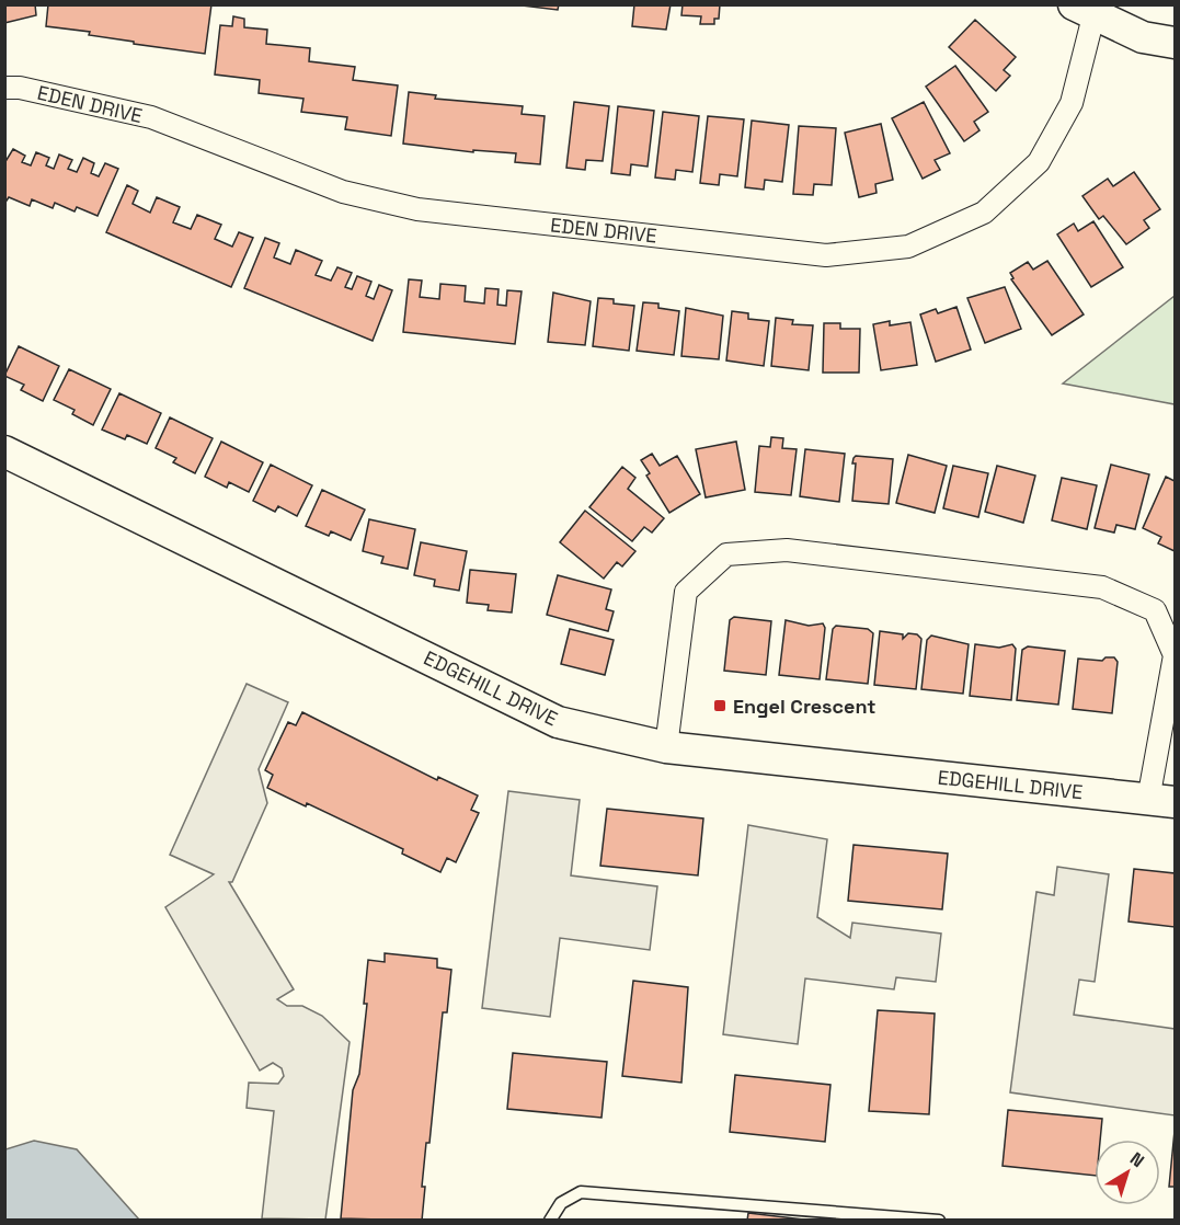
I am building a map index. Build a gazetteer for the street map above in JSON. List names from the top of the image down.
{
  "streets": {
    "street": ["EDEN DRIVE", "EDGEHILL DRIVE"]
  },
  "places": {
    "transit": ["Engel Crescent"]
  },
  "north": "top right"
}
